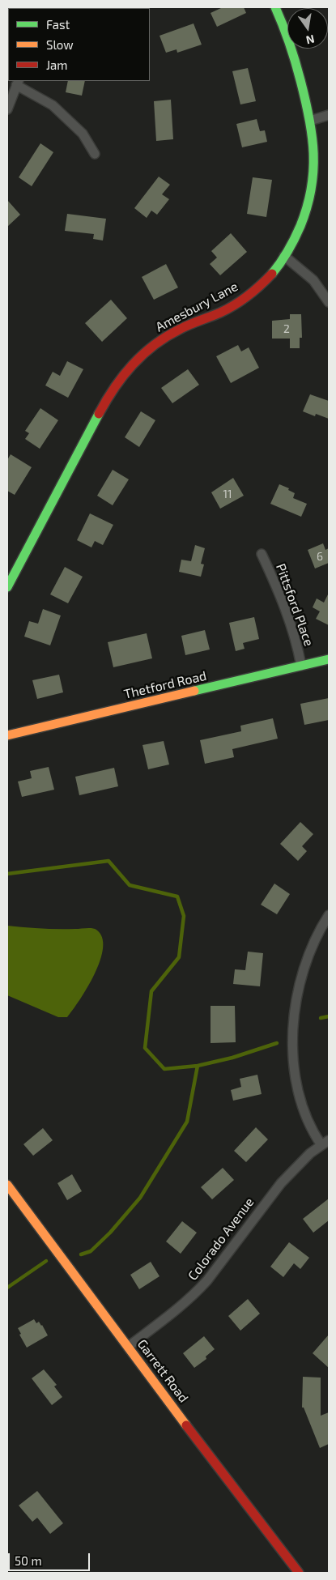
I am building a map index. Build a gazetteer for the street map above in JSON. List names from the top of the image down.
{
  "streets": {
    "street": [
      "Amesbury Lane",
      "Pittsford Place",
      "Thetford Road",
      "Colorado Avenue",
      "Garrett Road"
    ]
  },
  "crossings": [
    ["Pittsford Place", "Thetford Road"],
    ["Colorado Avenue", "Garrett Road"]
  ],
  "house_numbers": ["2", "11", "6"],
  "legend": ["Fast", "Slow", "Jam"],
  "scale_bar": "50 m",
  "north": "bottom"
}
